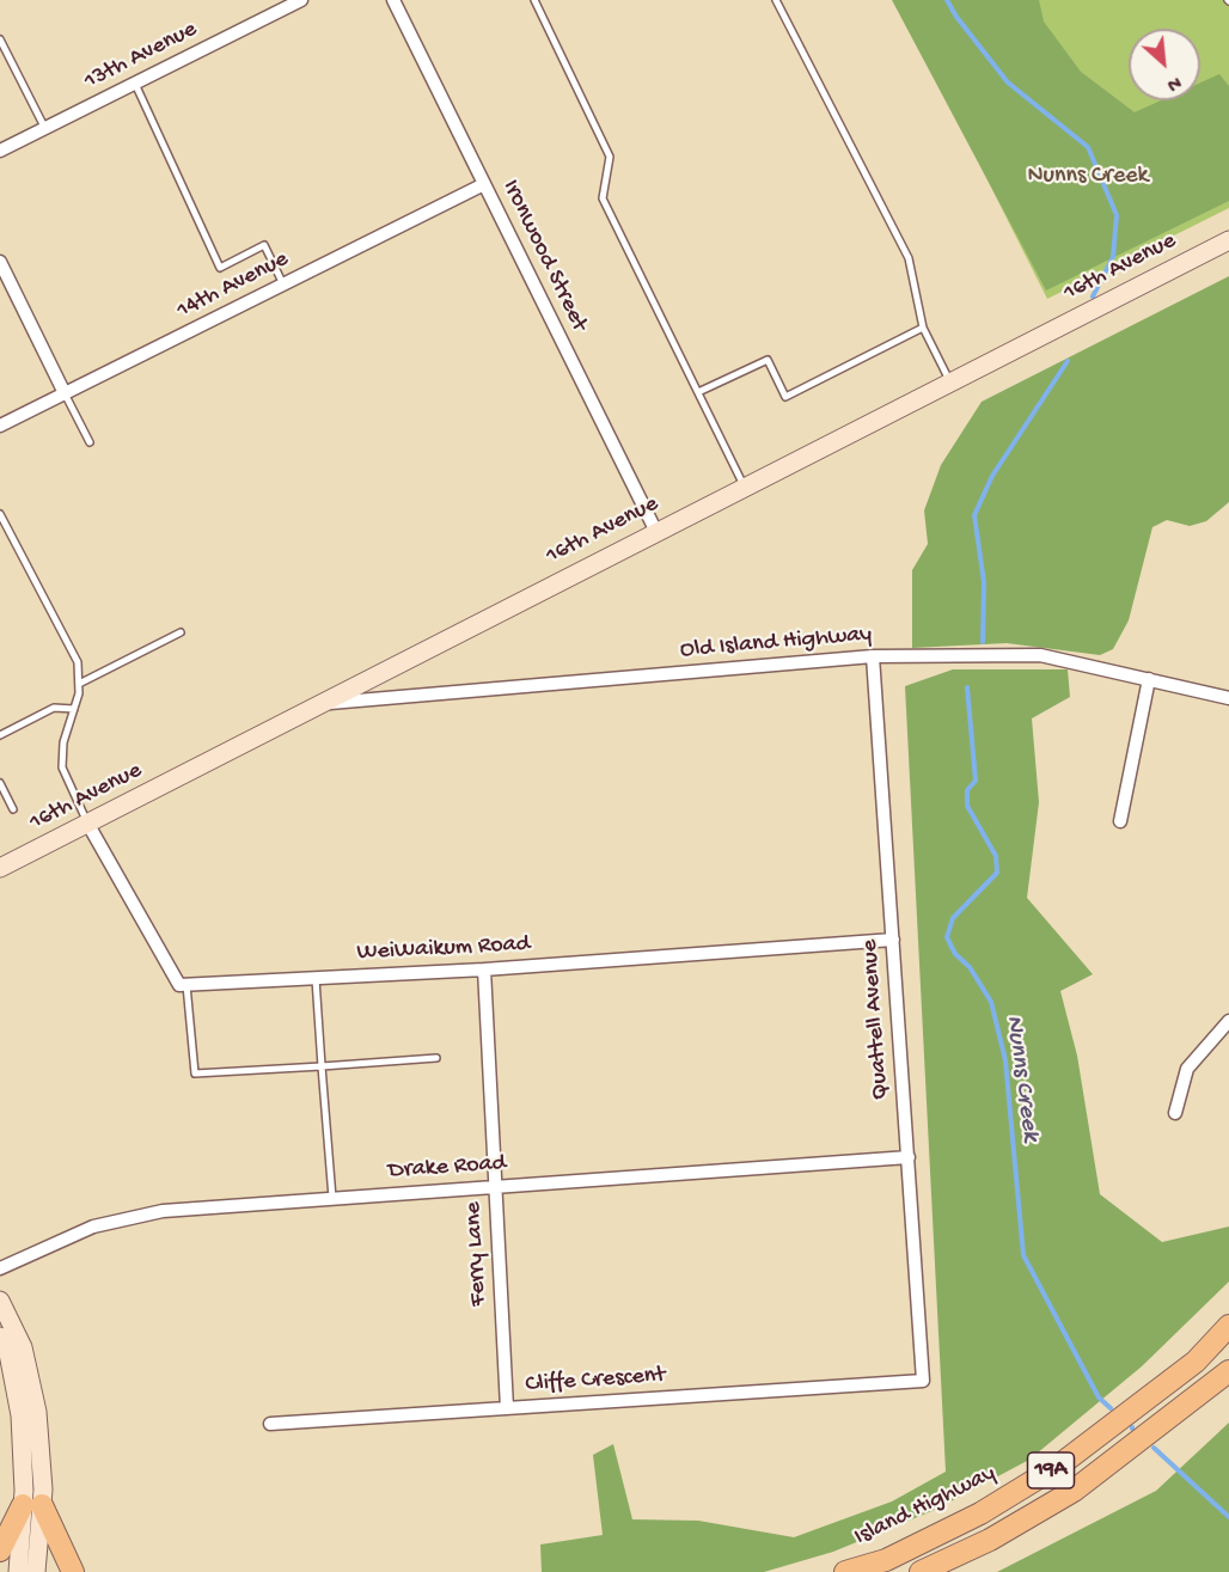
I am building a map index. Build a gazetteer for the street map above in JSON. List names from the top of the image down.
{
  "streets": {
    "main road": ["19A", "Island Highway"],
    "street": [
      "13th Avenue",
      "Ironwood Street",
      "16th Avenue",
      "14th Avenue",
      "Old Island Highway",
      "WeiWaikum Road",
      "Quattell Avenue",
      "Drake Road",
      "Ferry Lane",
      "Cliffe Crescent"
    ]
  },
  "crossings": [
    ["Ironwood Street", "16th Avenue"],
    ["Ironwood Street", "14th Avenue"],
    ["16th Avenue", "Old Island Highway"],
    ["Old Island Highway", "Quattell Avenue"],
    ["WeiWaikum Road", "Quattell Avenue"],
    ["WeiWaikum Road", "Ferry Lane"],
    ["Quattell Avenue", "Drake Road"],
    ["Quattell Avenue", "Cliffe Crescent"],
    ["Drake Road", "Ferry Lane"],
    ["Ferry Lane", "Cliffe Crescent"]
  ],
  "water": ["Nunns Creek"],
  "parks": ["Nunns Creek"],
  "north": "bottom right"
}
